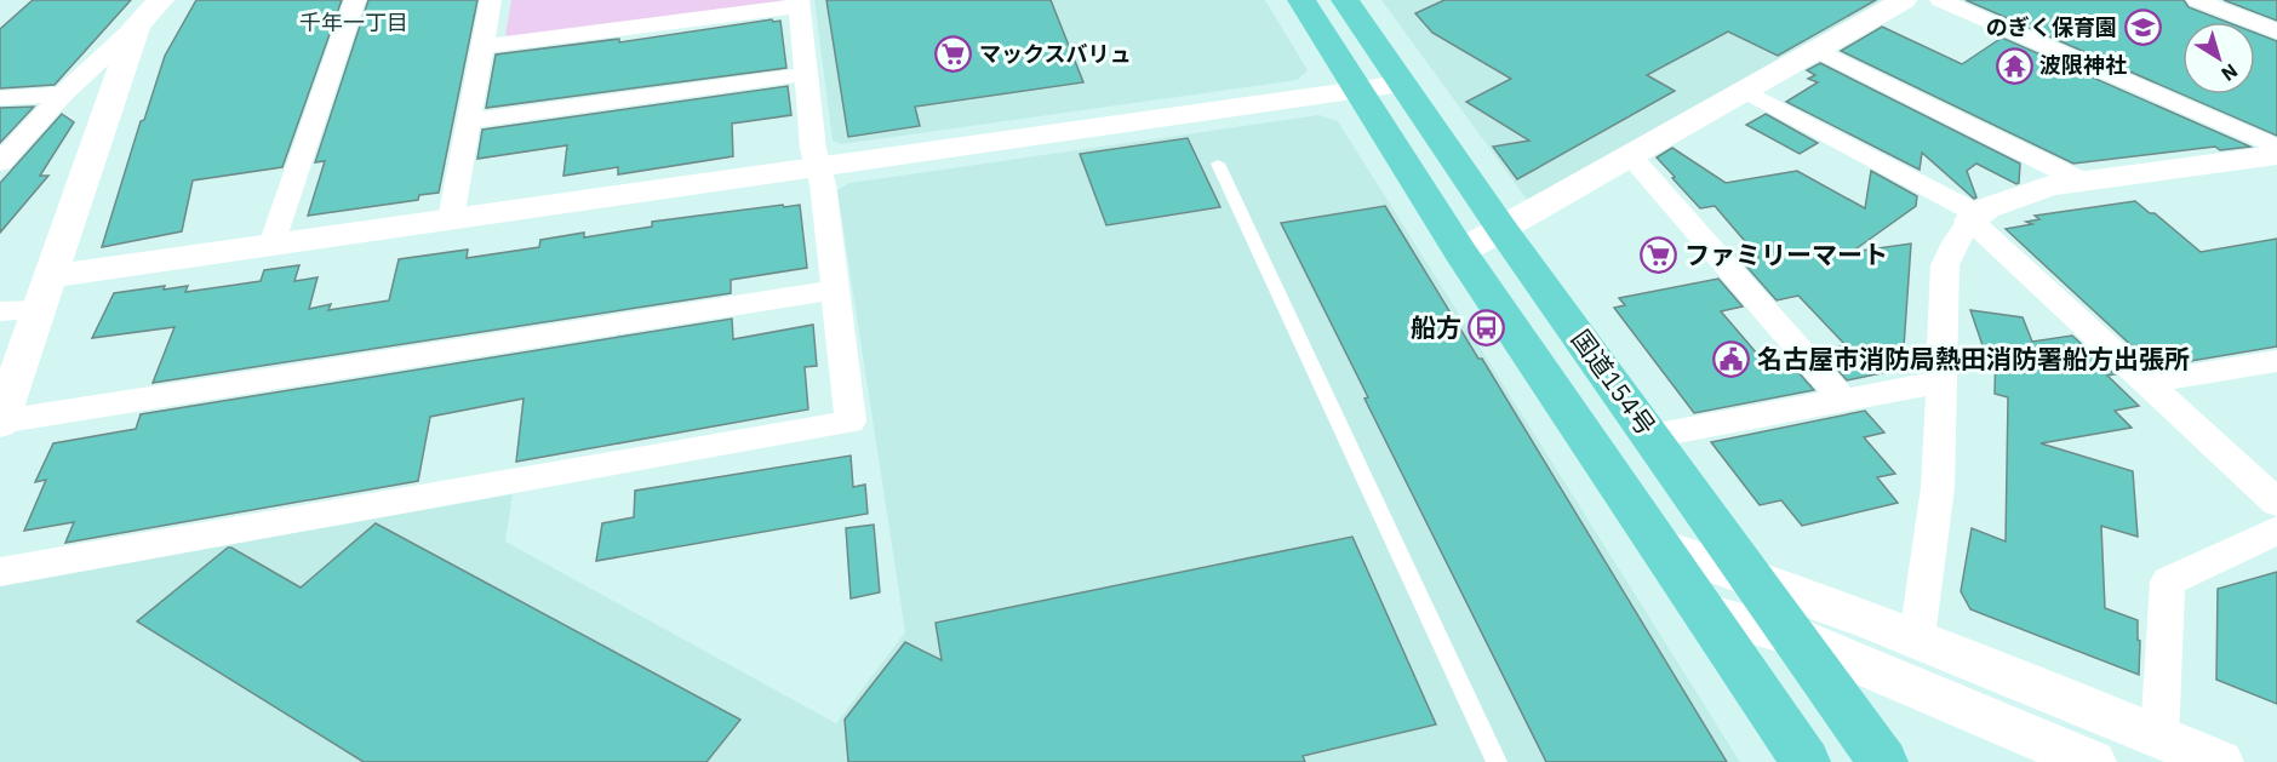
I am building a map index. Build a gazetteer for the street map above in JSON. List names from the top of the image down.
{
  "streets": {
    "highway": ["国道154号"]
  },
  "districts": ["千年一丁目"],
  "places": {
    "school or university": ["のぎく保育園"],
    "supermarket": ["マックスバリュ", "ファミリーマート"],
    "temple": ["波限神社"],
    "bus stop": ["船方"],
    "public building": ["名古屋市消防局熱田消防署船方出張所"]
  },
  "north": "bottom right"
}
